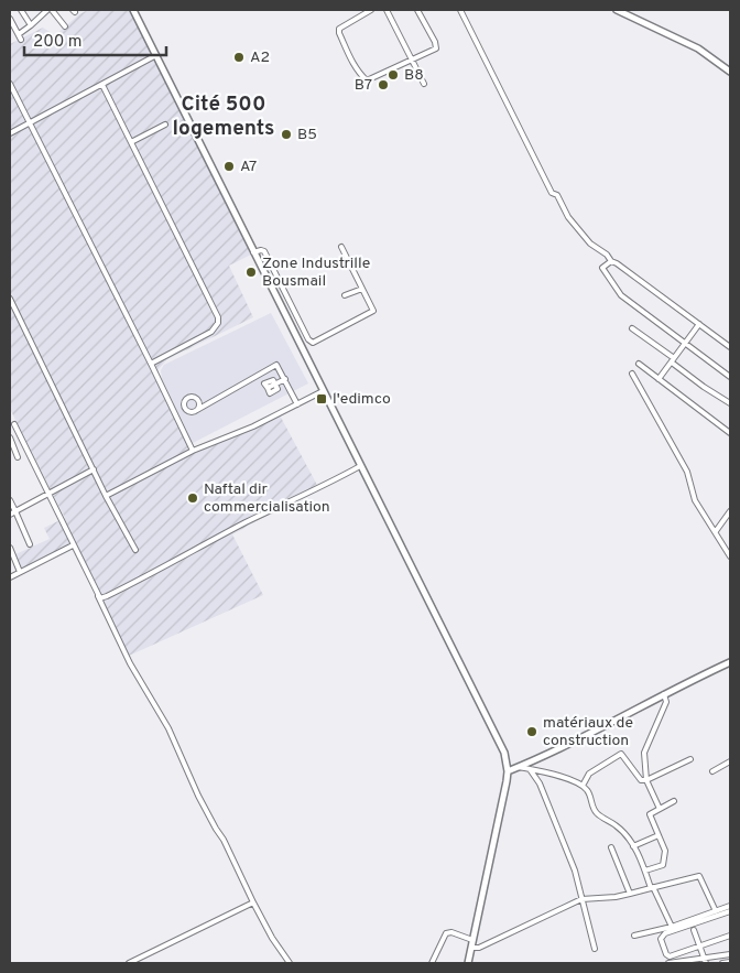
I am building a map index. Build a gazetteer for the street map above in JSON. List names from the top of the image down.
{
  "districts": ["Cité 500 logements"],
  "places": {
    "other": [
      "A2",
      "B8",
      "B7",
      "B5",
      "A7",
      "Zone Industrille Bousmail",
      "Naftal dir commercialisation",
      "matériaux de construction"
    ],
    "transit": ["l'edimco"]
  },
  "scale_bar": "200 m"
}
